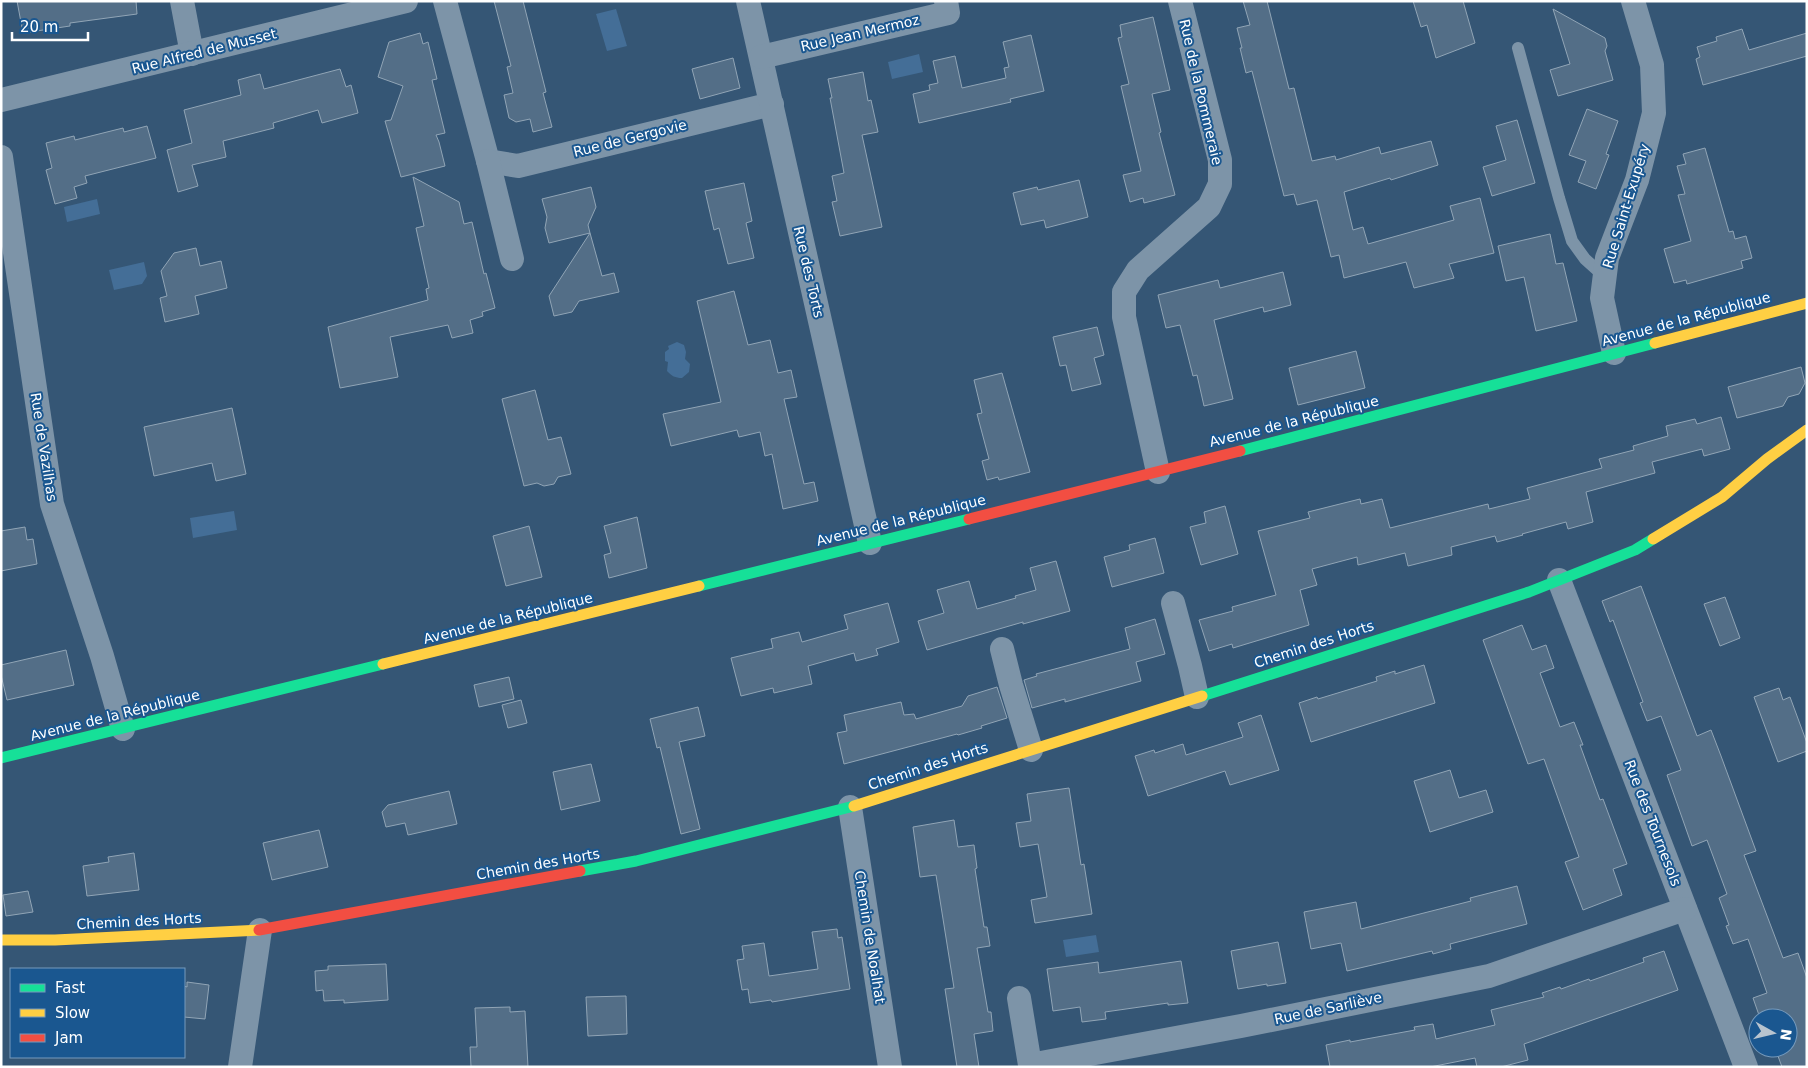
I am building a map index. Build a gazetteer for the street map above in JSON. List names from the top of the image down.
{
  "streets": {
    "street": [
      "Rue Jean Mermoz",
      "Rue Alfred de Musset",
      "Rue de la Pommeraie",
      "Rue de Gergovie",
      "Rue Saint-Exupéry",
      "Rue des Torts",
      "Avenue de la République",
      "Rue de Vazilhas",
      "Chemin des Horts",
      "Rue des Tournesols",
      "Chemin de Noalhat",
      "Rue de Sarliève"
    ]
  },
  "crossings": [
    ["Rue Jean Mermoz", "Rue des Torts"],
    ["Rue de la Pommeraie", "Avenue de la République"],
    ["Rue de Gergovie", "Rue des Torts"],
    ["Rue Saint-Exupéry", "Avenue de la République"],
    ["Rue des Torts", "Avenue de la République"],
    ["Avenue de la République", "Rue de Vazilhas"],
    ["Chemin des Horts", "Rue des Tournesols"],
    ["Chemin des Horts", "Chemin de Noalhat"],
    ["Rue des Tournesols", "Rue de Sarliève"]
  ],
  "legend": ["Fast", "Slow", "Jam"],
  "scale_bar": "20 m",
  "north": "right"
}
